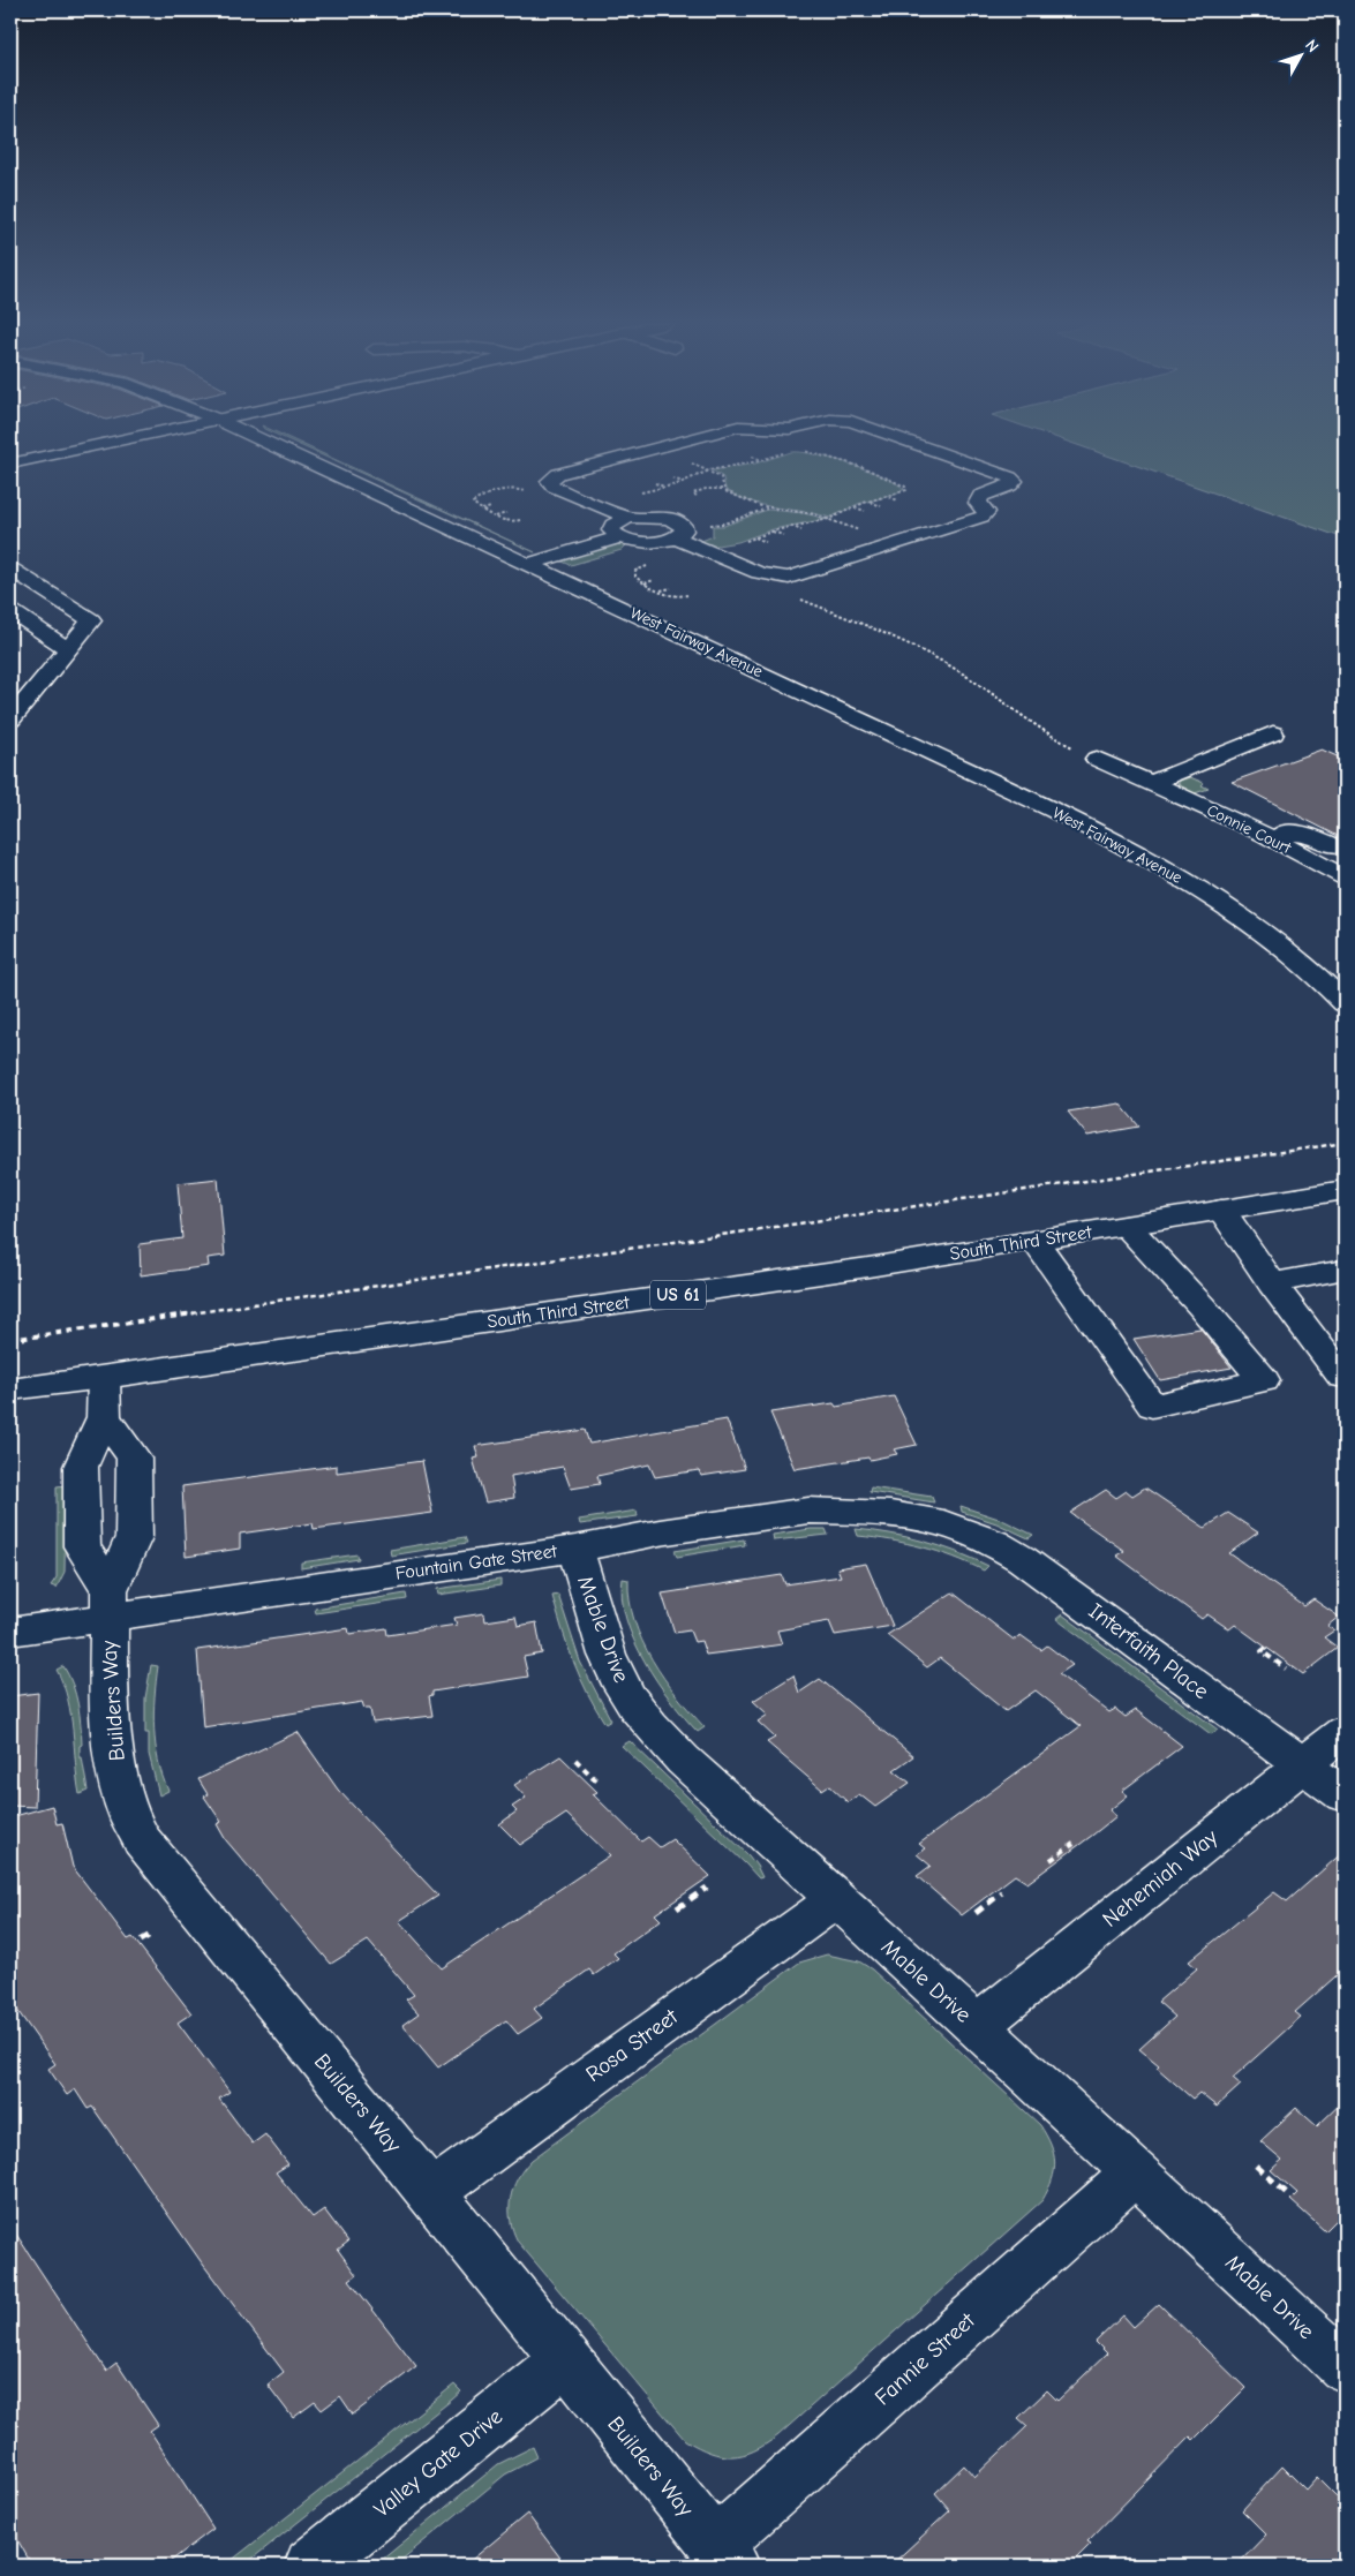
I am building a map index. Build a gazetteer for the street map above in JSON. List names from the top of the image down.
{
  "streets": {
    "main road": [
      "West Fairway Avenue",
      "Connie Court",
      "South Third Street",
      "US 61",
      "Fountain Gate Street",
      "Mable Drive",
      "Interfaith Place",
      "Builders Way",
      "Nehemiah Way",
      "Rosa Street",
      "Fannie Street",
      "Valley Gate Drive"
    ]
  },
  "crossings": [
    ["Fountain Gate Street", "Mable Drive"],
    ["Fountain Gate Street", "Interfaith Place"],
    ["Fountain Gate Street", "Builders Way"],
    ["Mable Drive", "Nehemiah Way"],
    ["Mable Drive", "Rosa Street"],
    ["Mable Drive", "Fannie Street"],
    ["Interfaith Place", "Nehemiah Way"],
    ["Builders Way", "Rosa Street"],
    ["Builders Way", "Fannie Street"],
    ["Builders Way", "Valley Gate Drive"]
  ],
  "north": "top right"
}
